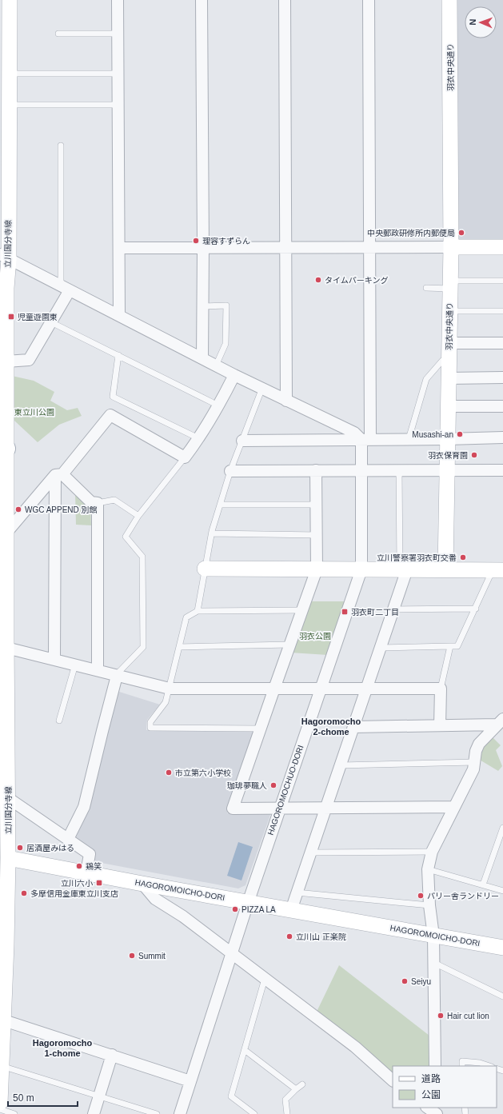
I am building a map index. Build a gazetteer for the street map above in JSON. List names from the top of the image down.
{
  "streets": {
    "street": [
      "羽衣中央通り",
      "立川国分寺線",
      "HAGOROMOCHUO-DORI",
      "HAGOROMOICHO-DORI"
    ]
  },
  "crossings": [
    ["立川国分寺線", "HAGOROMOICHO-DORI"],
    ["HAGOROMOCHUO-DORI", "HAGOROMOICHO-DORI"]
  ],
  "districts": ["Hagoromocho 2-chome", "Hagoromocho 1-chome"],
  "parks": ["東立川公園", "羽衣公園"],
  "places": {
    "other": [
      "中央郵政研修所内郵便局",
      "理容すずらん",
      "タイムパーキング",
      "Musashi-an",
      "羽衣保育園",
      "WGC APPEND 別館",
      "立川警察署羽衣町交番",
      "市立第六小学校",
      "珈琲夢職人",
      "居酒屋みはる",
      "鶏笑",
      "多摩信用金庫東立川支店",
      "パリー舎ランドリー",
      "PIZZA LA",
      "立川山 正楽院",
      "Summit",
      "Seiyu",
      "Hair cut lion"
    ],
    "transit": ["児童遊園東", "羽衣町二丁目", "立川六小"]
  },
  "legend": ["道路", "公園"],
  "scale_bar": "50 m",
  "north": "left"
}
